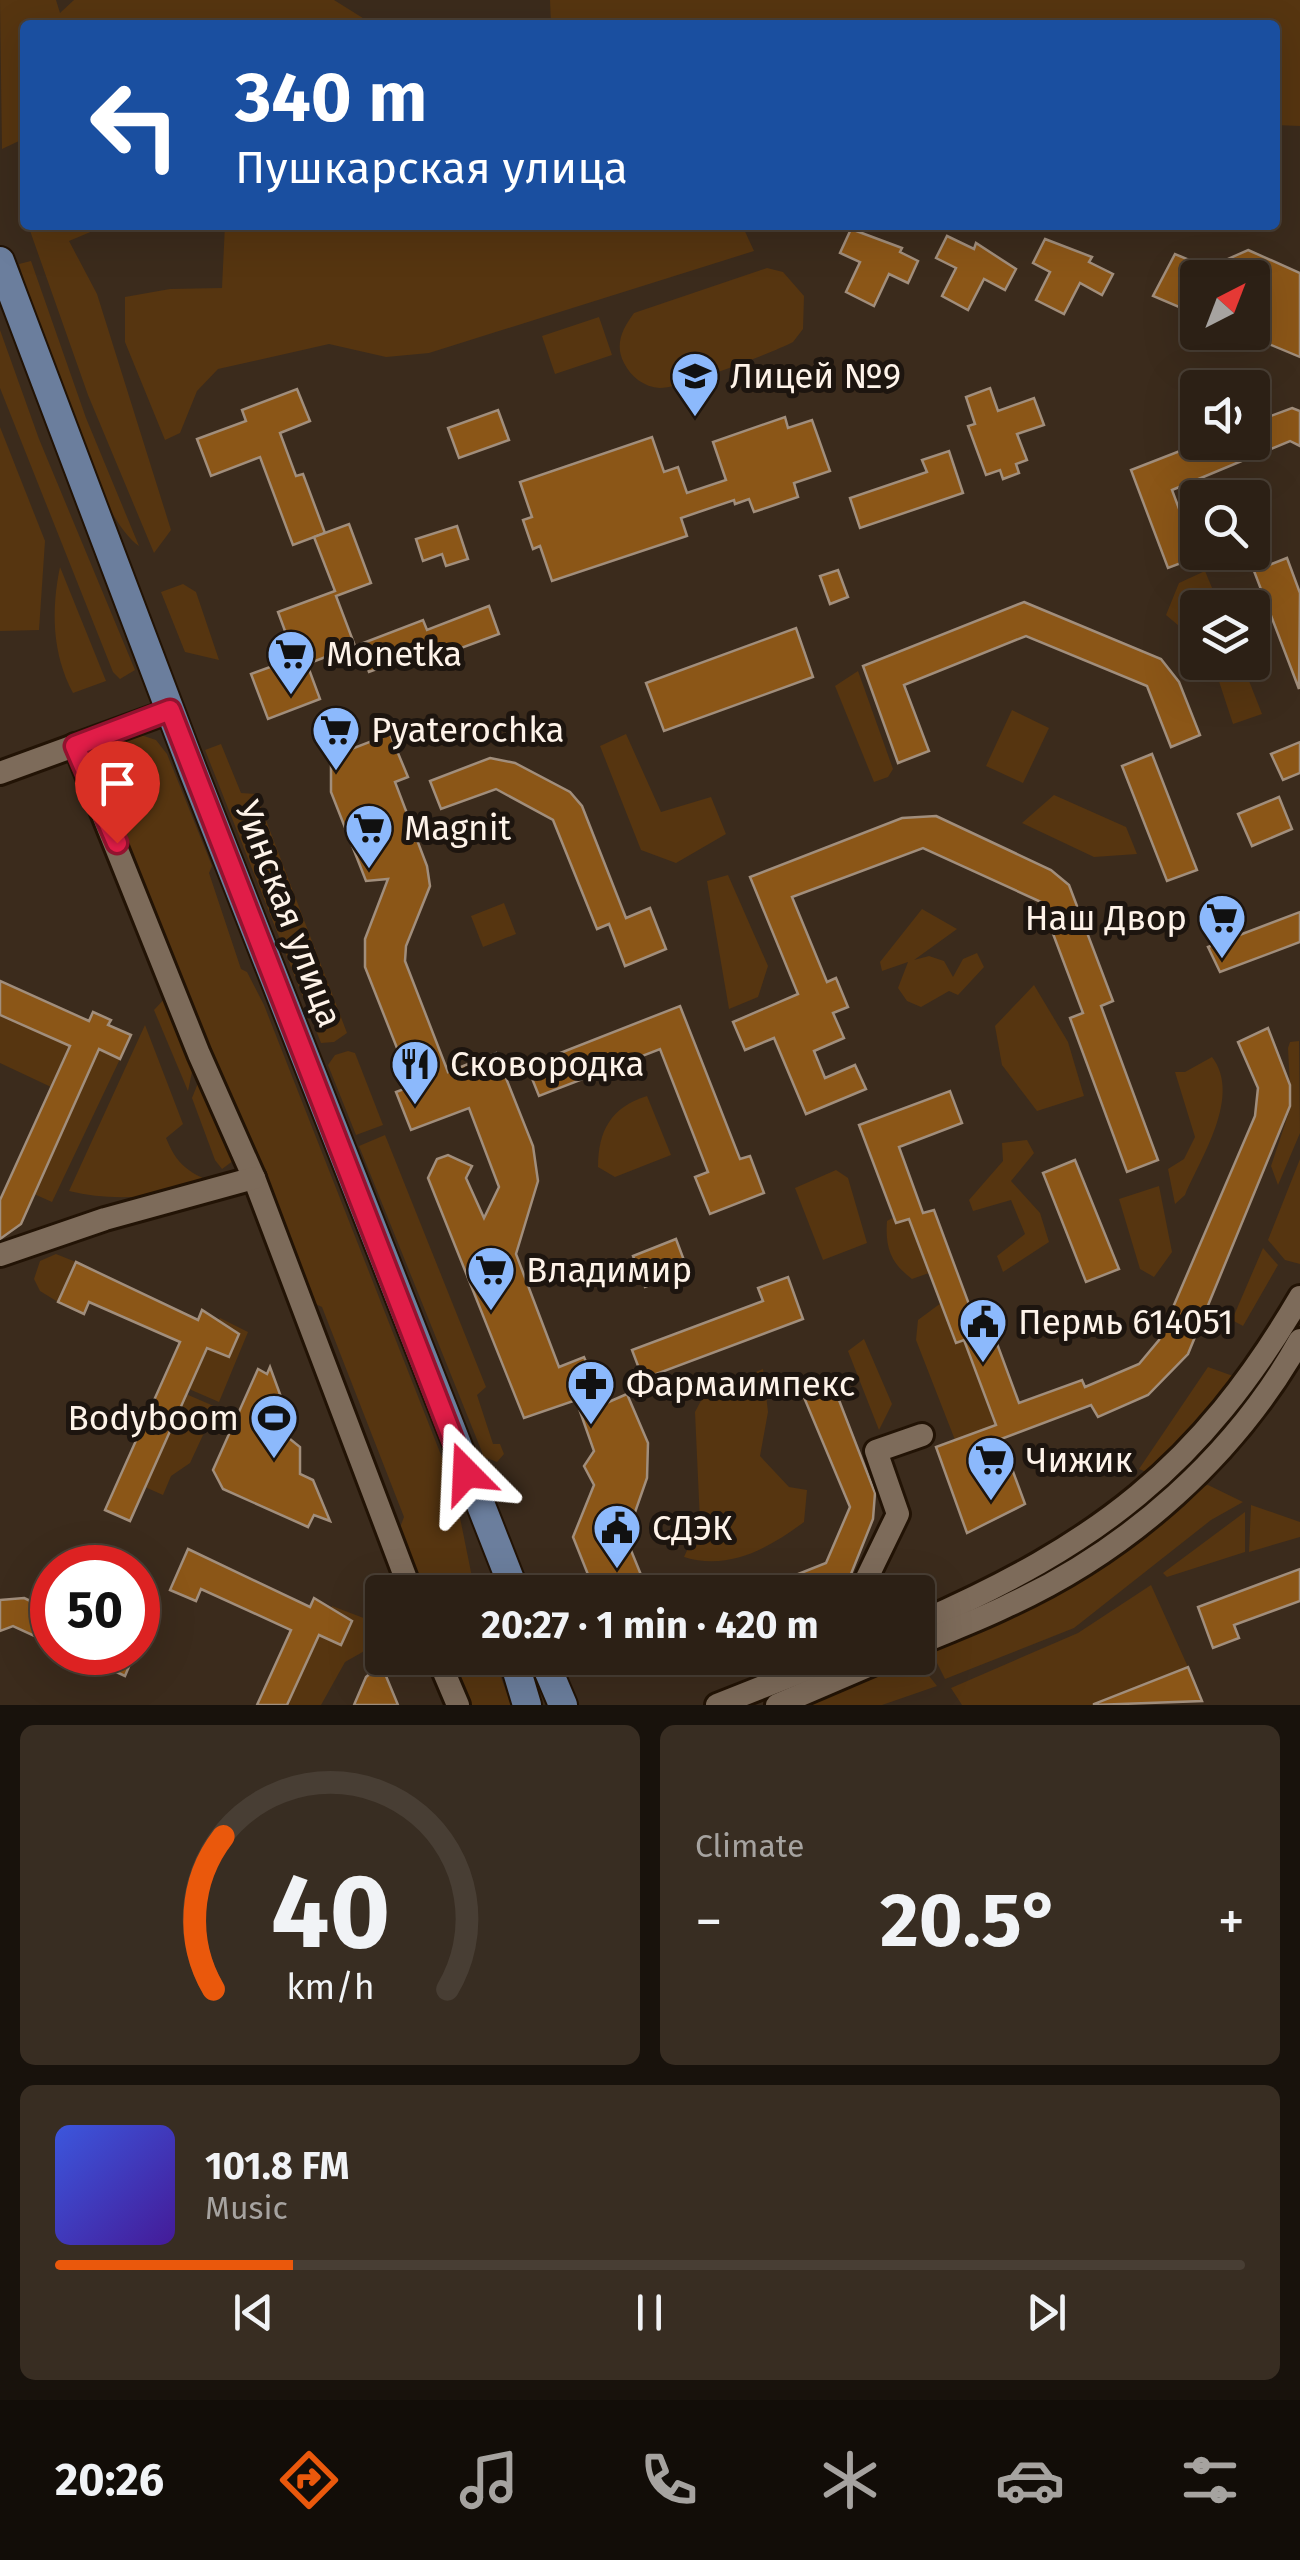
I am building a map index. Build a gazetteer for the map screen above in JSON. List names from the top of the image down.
{
  "streets": {
    "main road": ["Уинская улица"]
  },
  "places": {
    "school or university": ["Лицей №9"],
    "supermarket": [
      "Monetka",
      "Pyaterochka",
      "Magnit",
      "Наш Двор",
      "Владимир",
      "Чижик"
    ],
    "restaurant": ["Сковородка"],
    "public building": ["Пермь 614051", "СДЭК"],
    "pharmacy": ["Фармаимпекс"],
    "sports": ["Bodyboom"]
  },
  "north": "top right",
  "page": {
    "turn": ["340 m", "Пушкарская улица"],
    "limit": "50",
    "trip": "20:27 · 1 min · 420 m",
    "tile": "Climate",
    "heat": ["−", "20.5°", "+"],
    "song": ["101.8 FM", "Music"],
    "tabs": "20:26",
    "gauge": ["40", "km/h"]
  }
}
